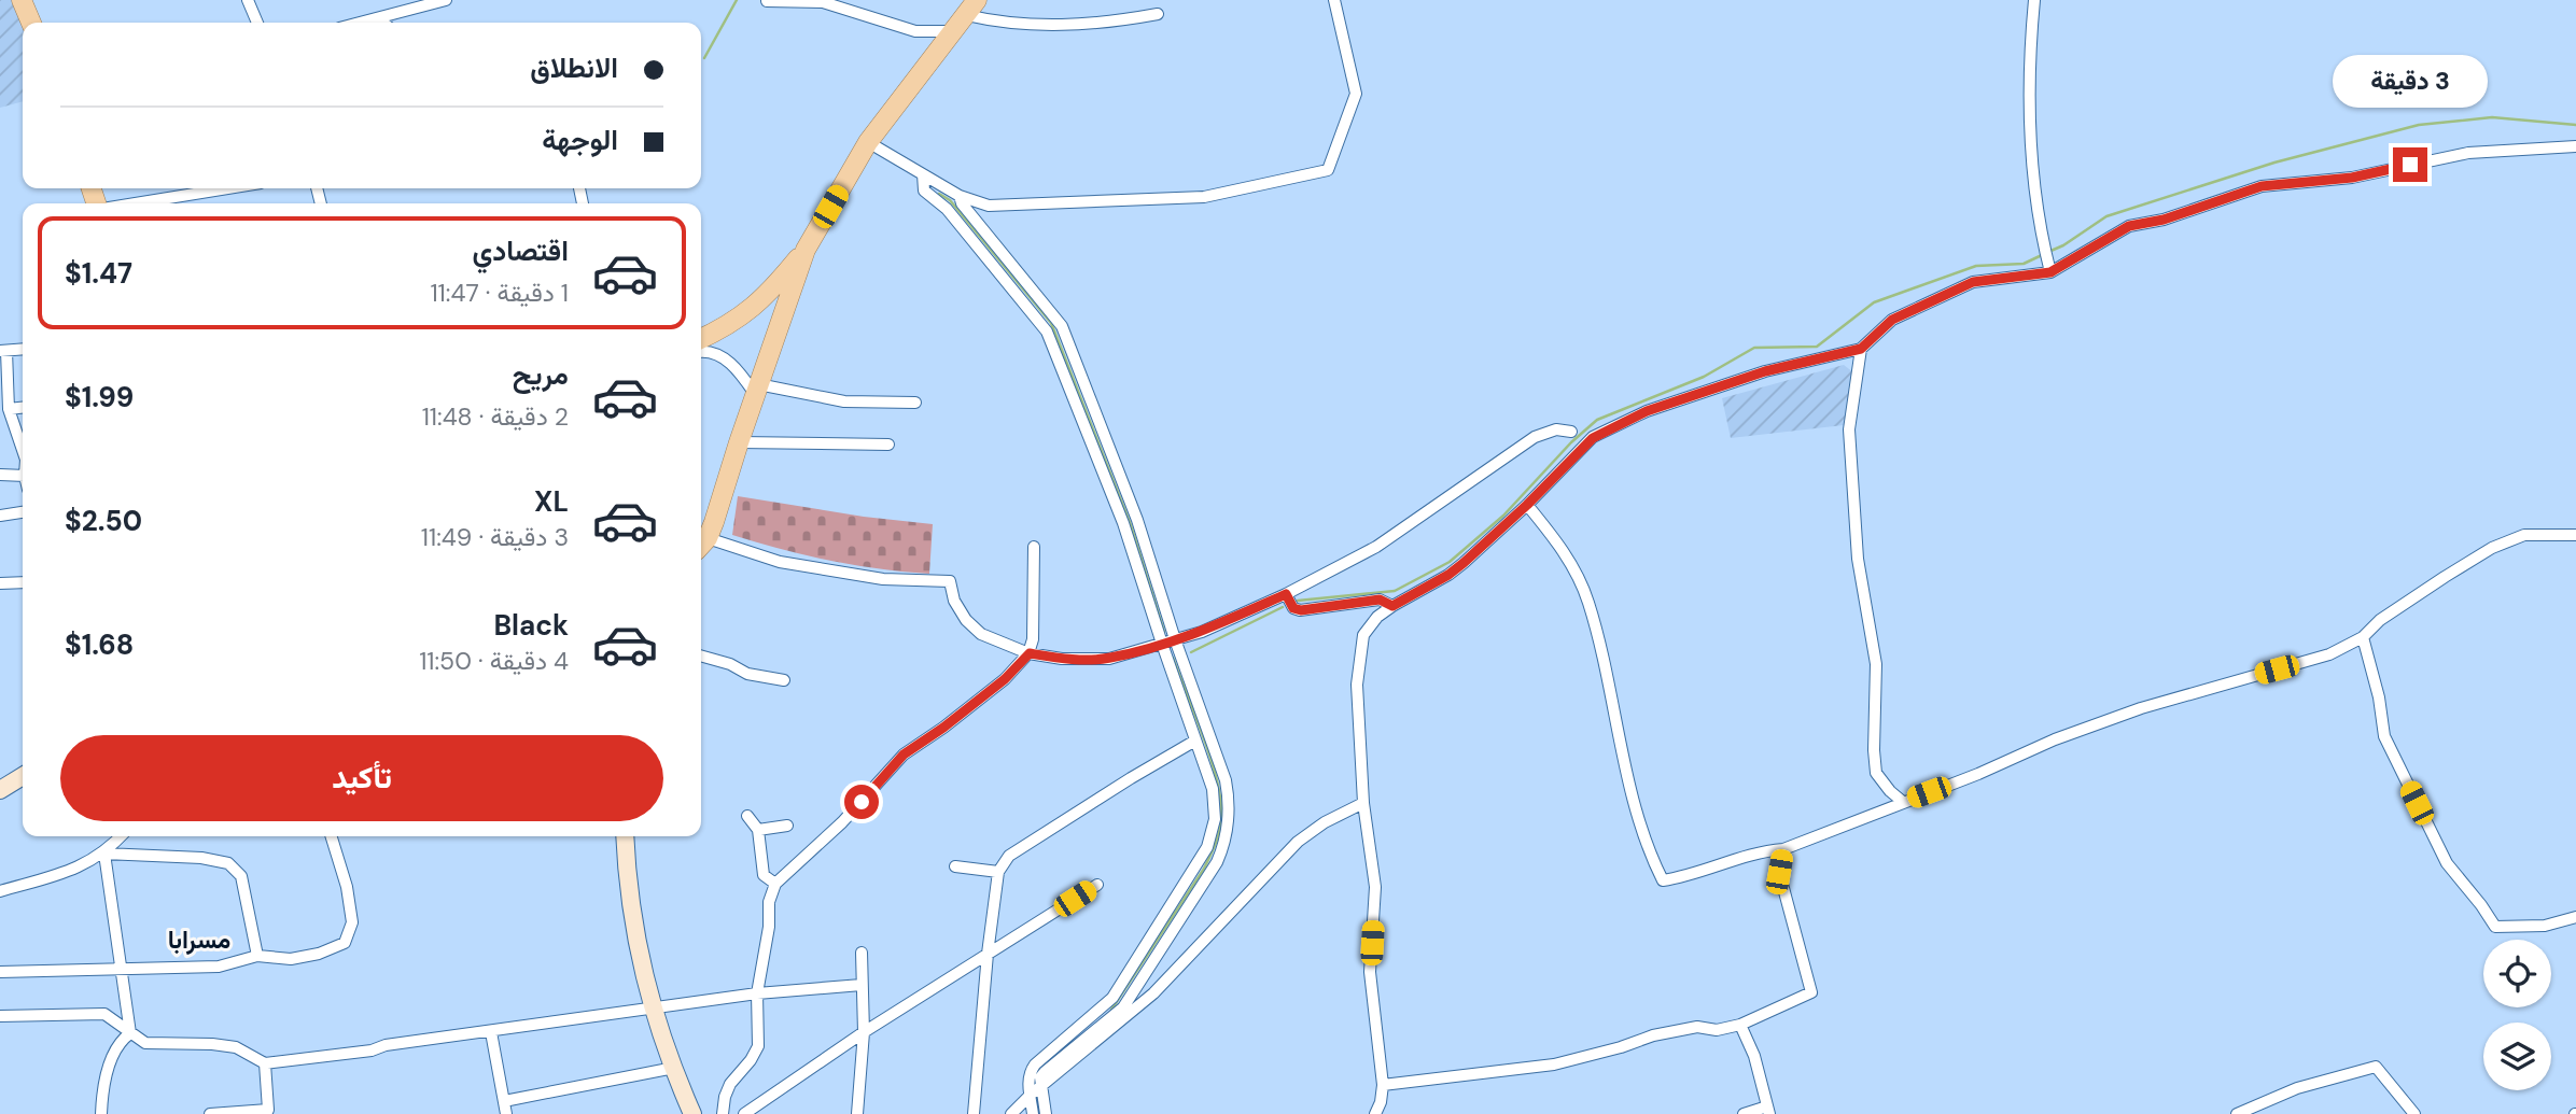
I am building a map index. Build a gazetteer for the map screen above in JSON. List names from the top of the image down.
{
  "districts": ["مسرابا"],
  "page": {
    "banner": ["الانطلاق", "الوجهة"],
    "bubble": "3 دقيقة",
    "list": [
      {
        "name": "اقتصادي",
        "note": "1 دقيقة · 11:47",
        "value": "$1.47"
      },
      {
        "name": "مريح",
        "note": "2 دقيقة · 11:48",
        "value": "$1.99"
      },
      {
        "name": "XL",
        "note": "3 دقيقة · 11:49",
        "value": "$2.50"
      },
      {
        "name": "Black",
        "note": "4 دقيقة · 11:50",
        "value": "$1.68"
      }
    ],
    "buttons": "تأكيد"
  }
}
